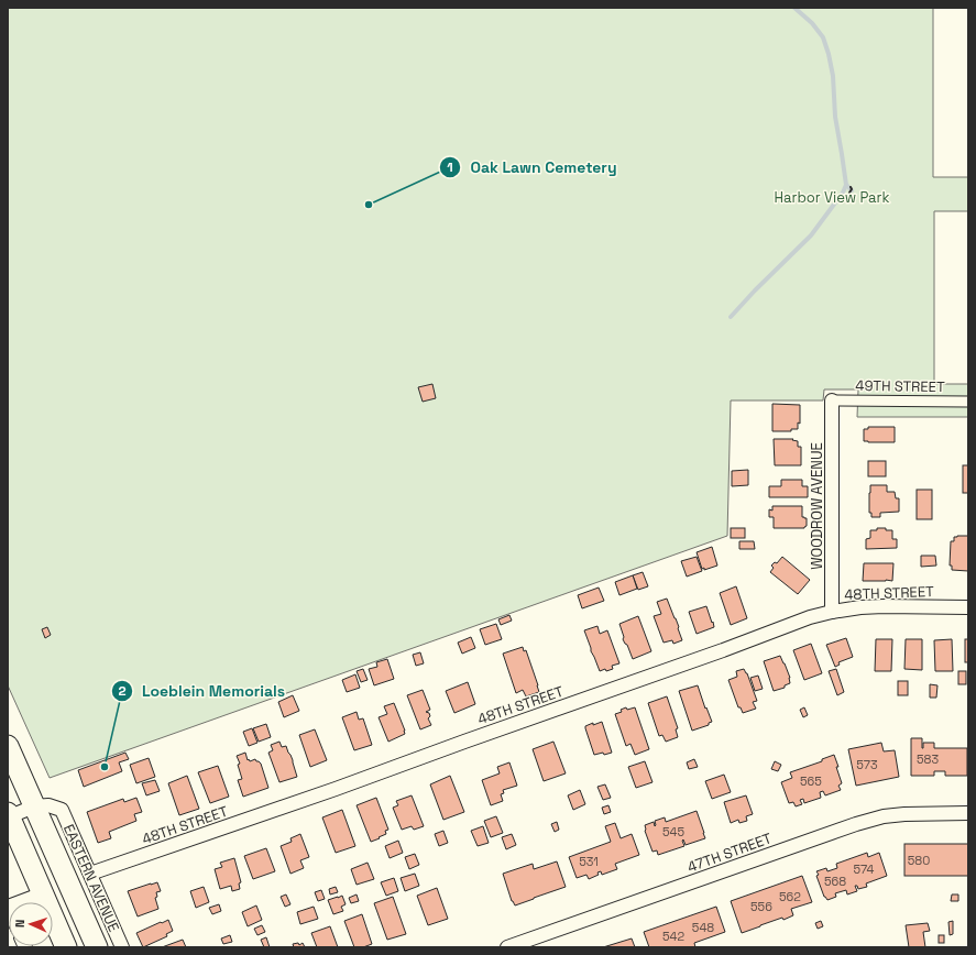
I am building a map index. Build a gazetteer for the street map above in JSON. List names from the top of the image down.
{
  "streets": {
    "main road": ["EASTERN AVENUE"],
    "street": [
      "49TH STREET",
      "WOODROW AVENUE",
      "48TH STREET",
      "47TH STREET"
    ]
  },
  "crossings": [
    ["49TH STREET", "WOODROW AVENUE"],
    ["WOODROW AVENUE", "48TH STREET"],
    ["48TH STREET", "EASTERN AVENUE"]
  ],
  "parks": ["Harbor View Park"],
  "places": ["Oak Lawn Cemetery", "Loeblein Memorials"],
  "house_numbers": [
    "583",
    "573",
    "565",
    "545",
    "580",
    "531",
    "574",
    "568",
    "562",
    "556",
    "548",
    "542"
  ],
  "north": "left"
}
